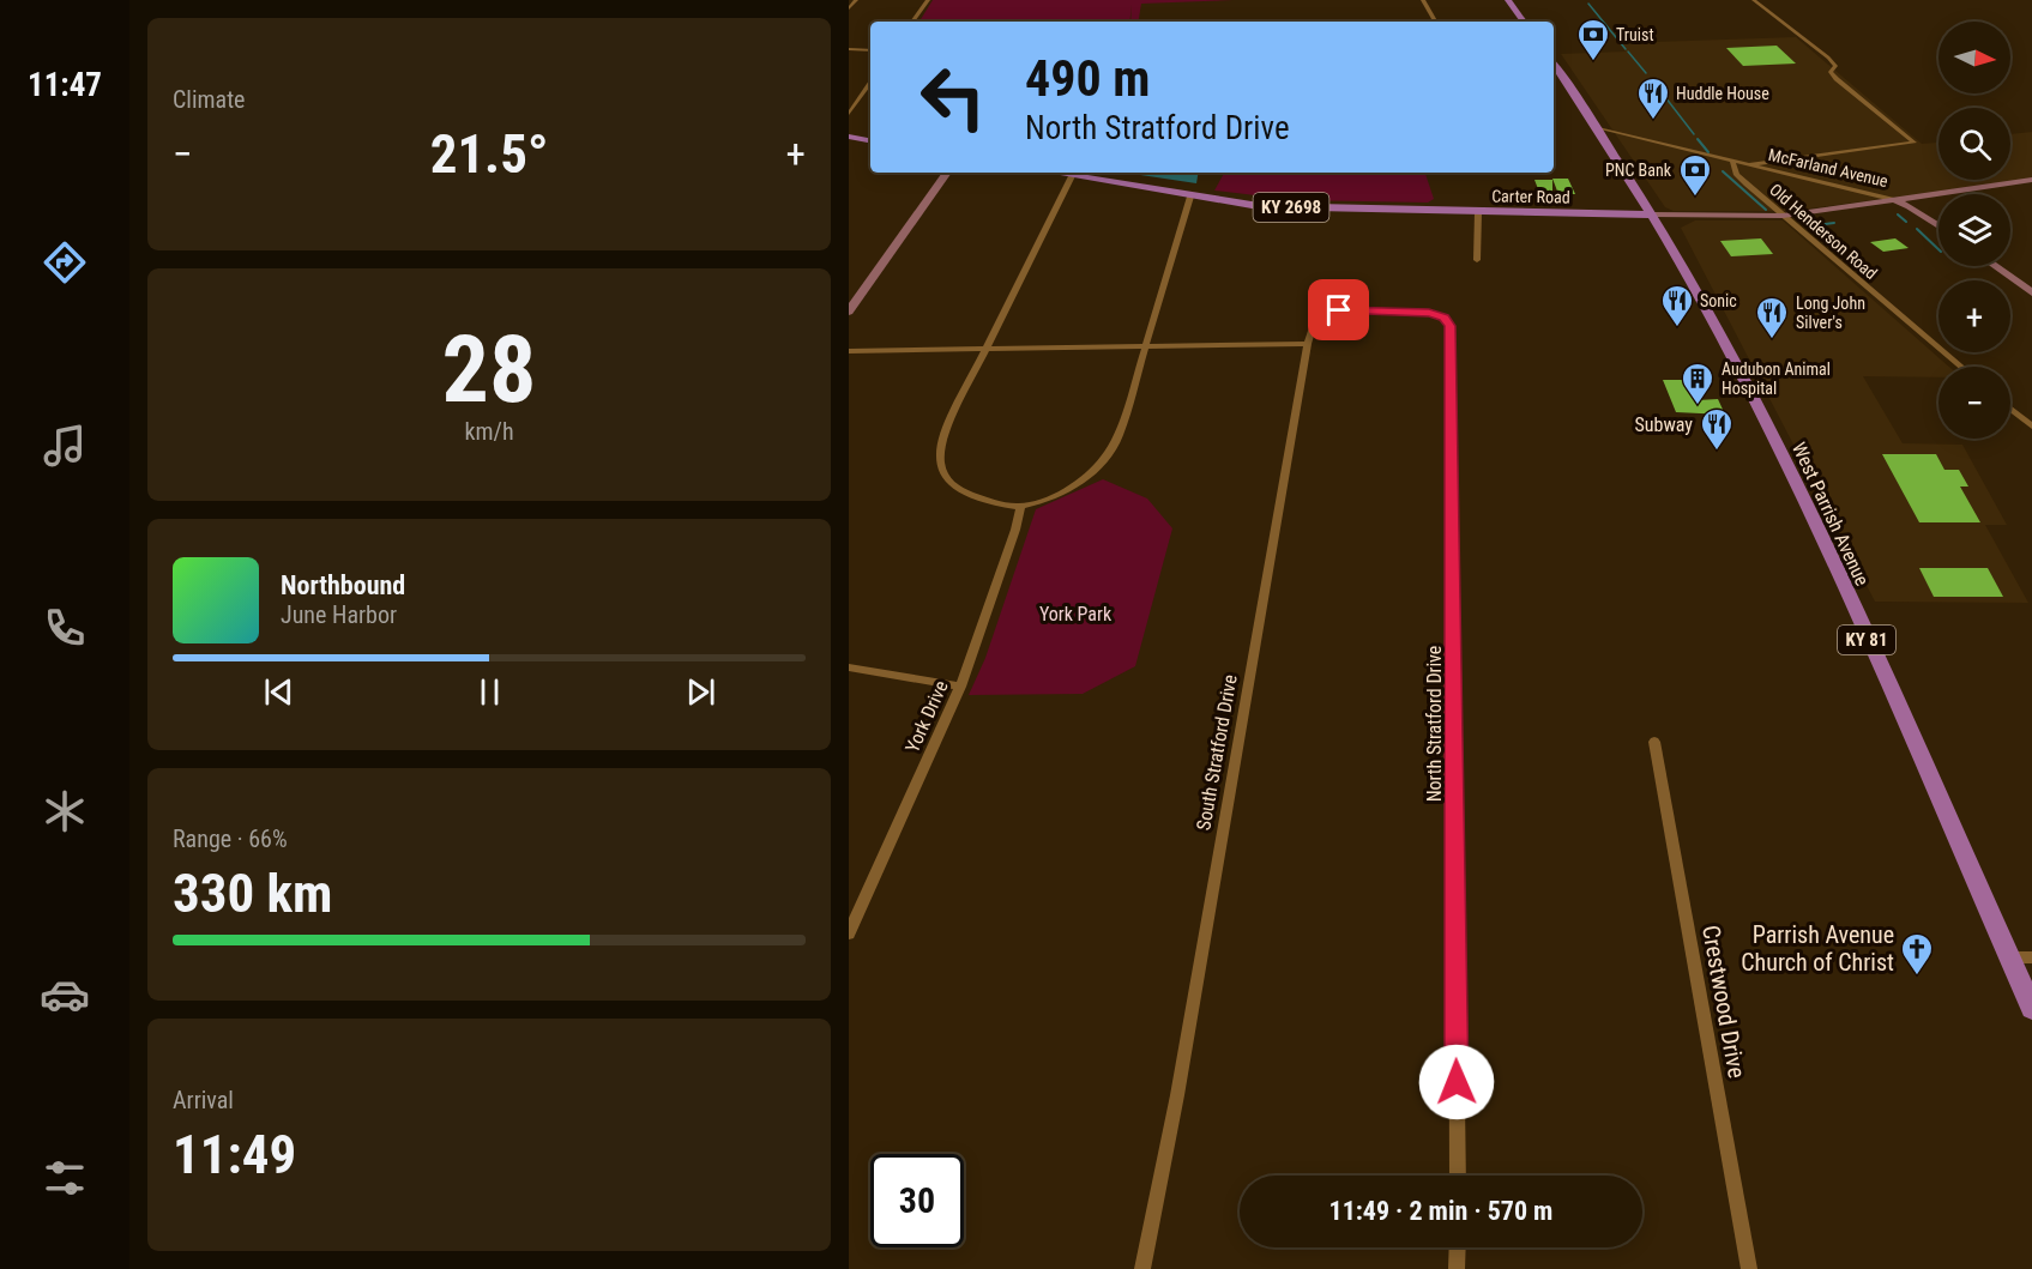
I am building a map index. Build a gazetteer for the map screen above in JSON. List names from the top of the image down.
{
  "streets": {
    "main road": [
      "Carter Road",
      "KY 2698",
      "West Parrish Avenue",
      "KY 81"
    ],
    "street": [
      "McFarland Avenue",
      "Old Henderson Road",
      "York Drive",
      "North Stratford Drive",
      "South Stratford Drive",
      "Crestwood Drive"
    ]
  },
  "crossings": [
    ["McFarland Avenue", "Carter Road"],
    ["McFarland Avenue", "Old Henderson Road"],
    ["Carter Road", "Old Henderson Road"],
    ["Carter Road", "West Parrish Avenue"],
    ["North Stratford Drive", "South Stratford Drive"]
  ],
  "parks": ["York Park"],
  "places": {
    "bank": ["Truist", "PNC Bank"],
    "restaurant": [
      "Huddle House",
      "Sonic",
      "Long John Silver's",
      "Subway"
    ],
    "building": ["Audubon Animal Hospital"],
    "church": ["Parrish Avenue Church of Christ"]
  },
  "north": "right",
  "page": {
    "tabs": "11:47",
    "tile": [
      "Climate",
      ["28", "km/h"],
      ["Range · 66%", "330 km"],
      ["Arrival", "11:49"]
    ],
    "map_buttons": ["+", "−"],
    "turn": ["490 m", "North Stratford Drive"],
    "heat": ["−", "21.5°", "+"],
    "song": ["Northbound", "June Harbor"],
    "limit": "30",
    "trip": "11:49 · 2 min · 570 m"
  }
}
